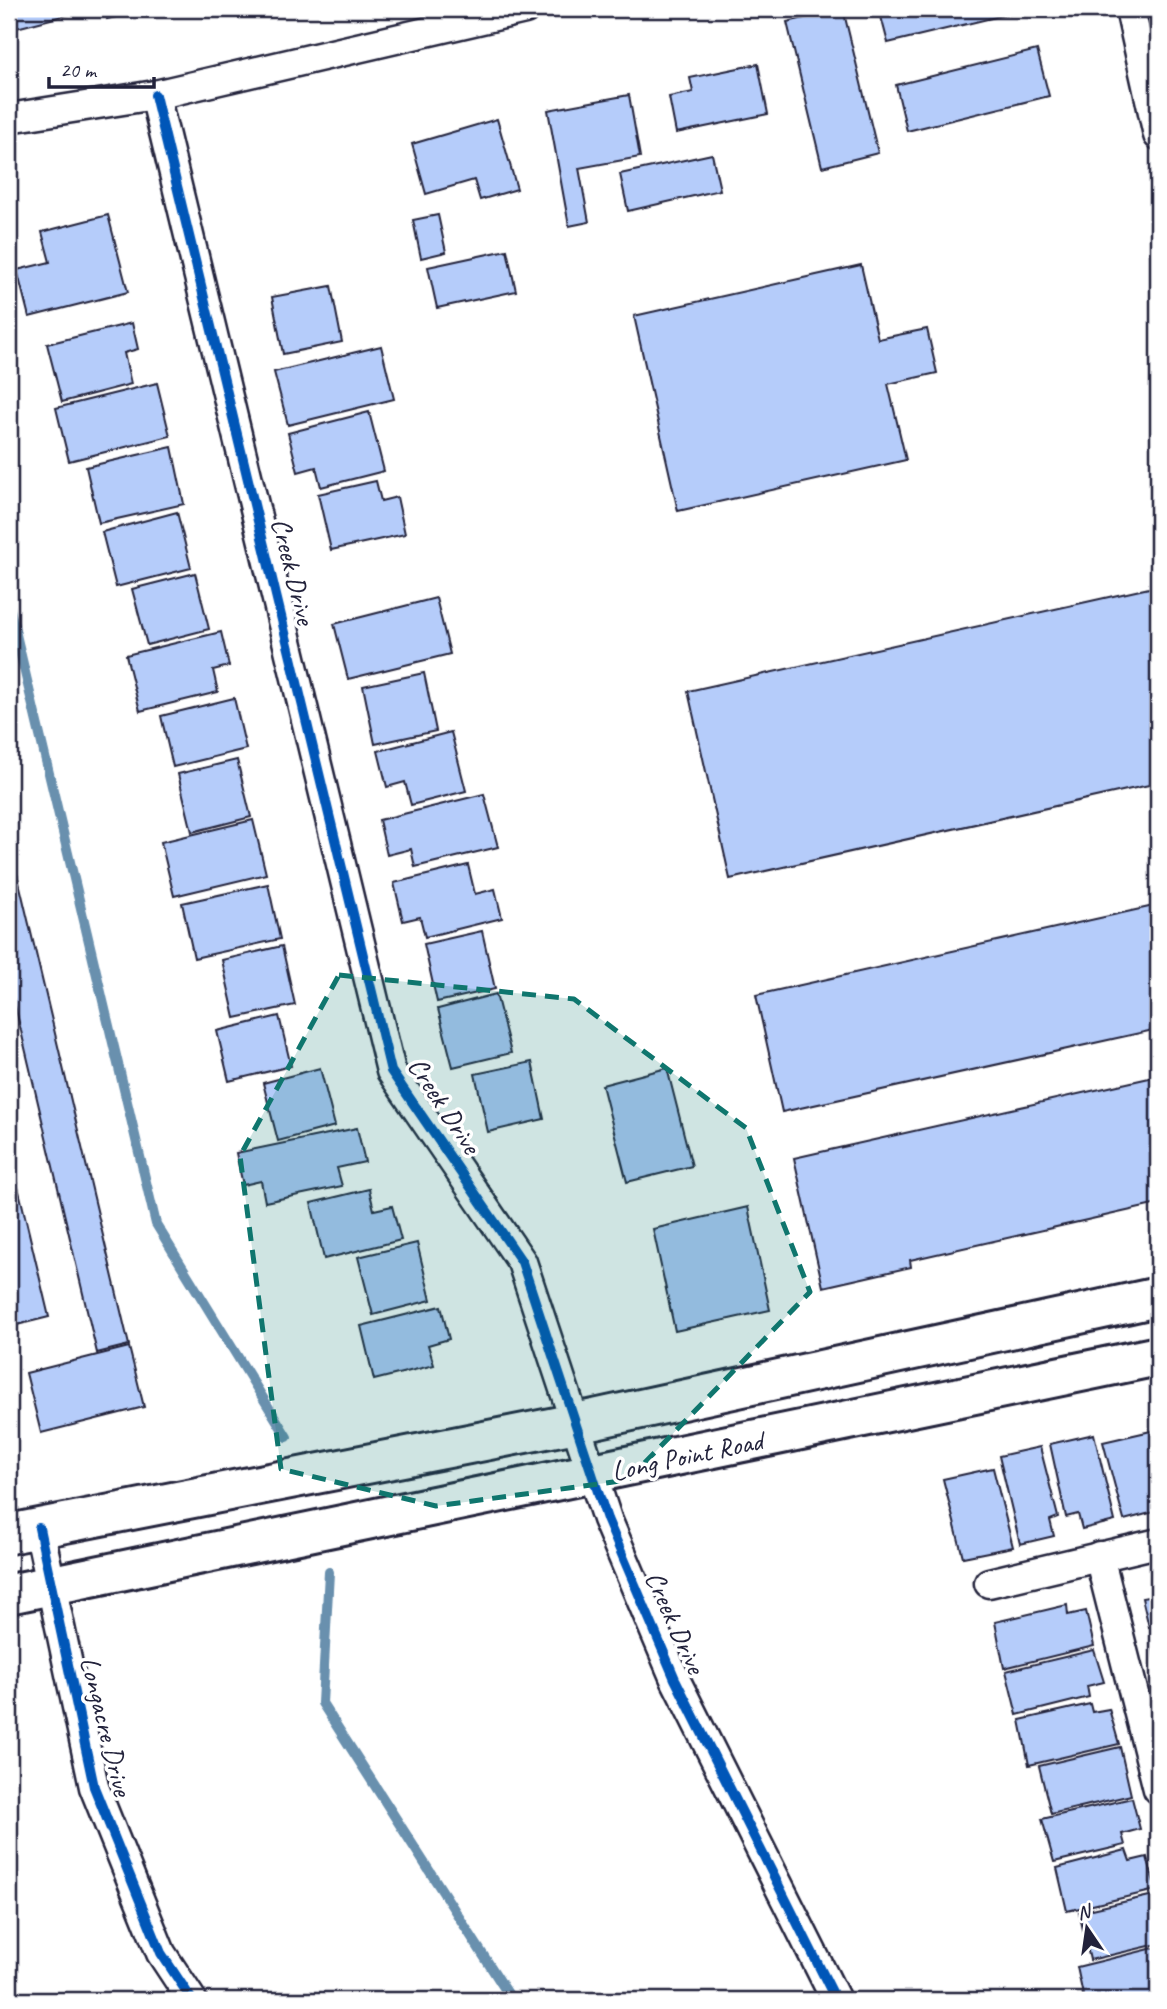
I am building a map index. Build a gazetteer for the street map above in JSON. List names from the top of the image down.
{
  "streets": {
    "main road": ["Long Point Road"],
    "street": ["Creek Drive", "Longacre Drive"]
  },
  "crossings": [
    ["Creek Drive", "Long Point Road"],
    ["Long Point Road", "Longacre Drive"]
  ],
  "scale_bar": "20 m",
  "north": "top"
}
